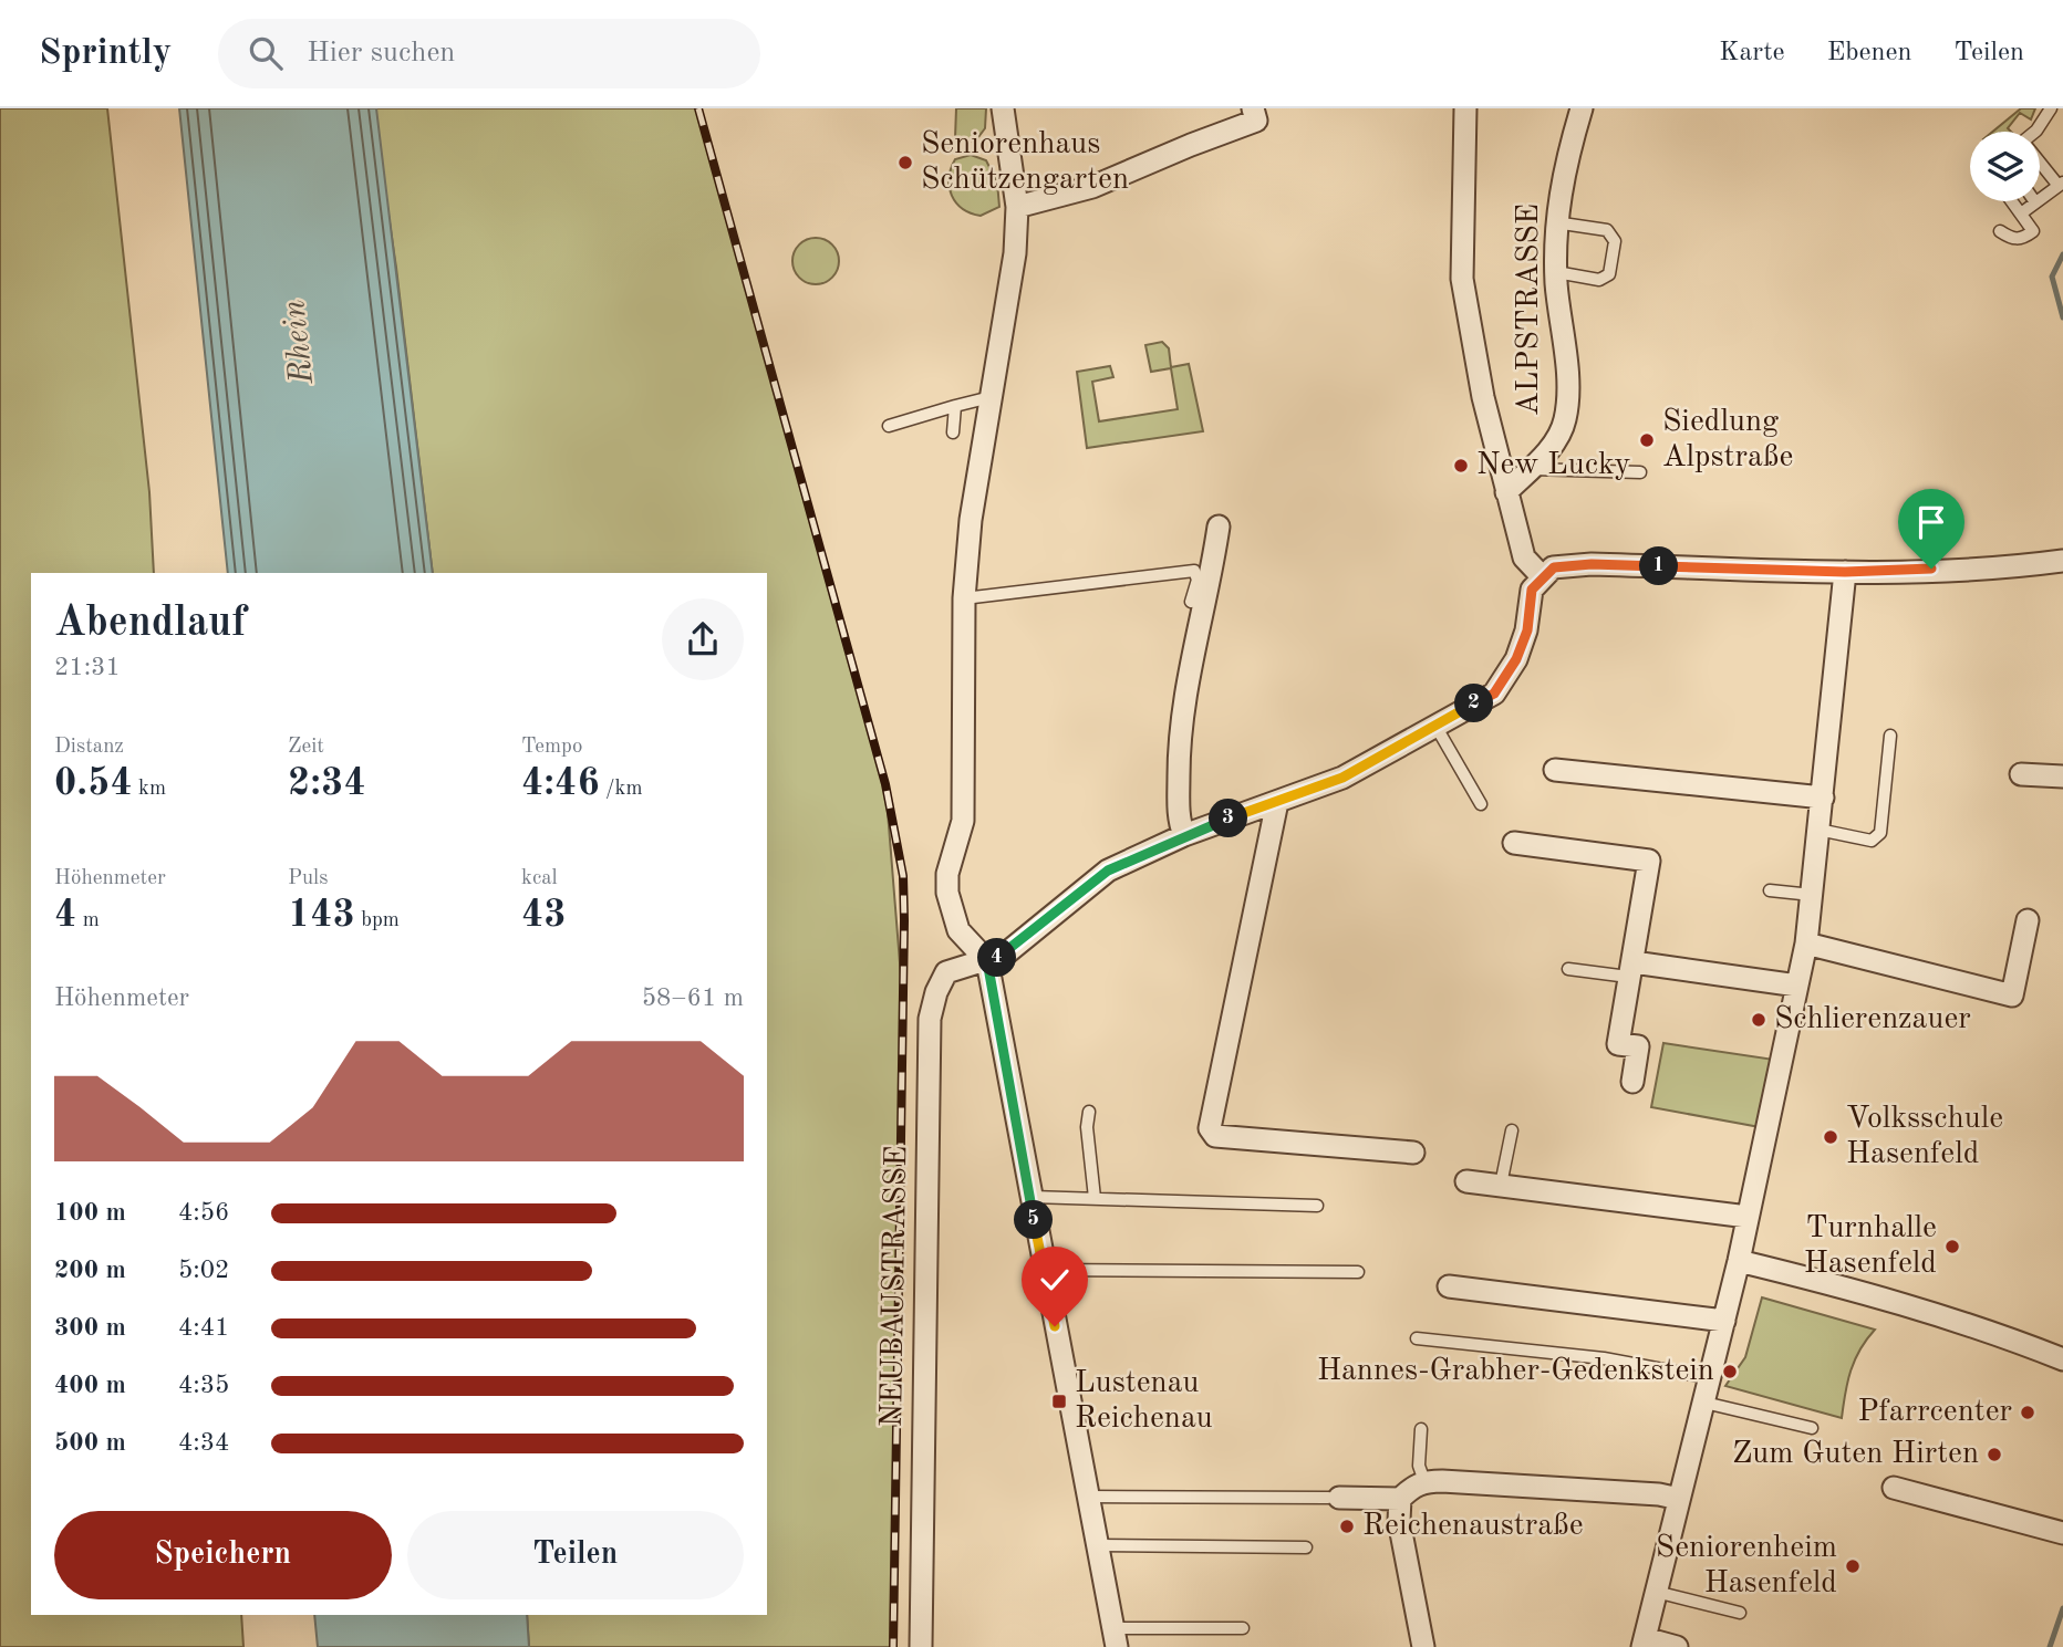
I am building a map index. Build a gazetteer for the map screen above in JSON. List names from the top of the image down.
{
  "streets": {
    "street": ["ALPSTRASSE", "NEUBAUSTRASSE"]
  },
  "water": ["Rhein"],
  "places": {
    "other": [
      "Seniorenhaus Schützengarten",
      "Siedlung Alpstraße",
      "New Lucky",
      "Schlierenzauer",
      "Volksschule Hasenfeld",
      "Turnhalle Hasenfeld",
      "Hannes-Grabher-Gedenkstein",
      "Pfarrcenter",
      "Zum Guten Hirten",
      "Reichenaustraße",
      "Seniorenheim Hasenfeld"
    ],
    "transit": ["Lustenau Reichenau"]
  },
  "page": {
    "header": "Sprintly",
    "search": "Hier suchen",
    "nav": ["Karte", "Ebenen", "Teilen"],
    "pins": [
      "1",
      "2",
      "3",
      "4",
      "5"
    ],
    "heading": ["Abendlauf", "21:31"],
    "stats": [
      ["Distanz", "0.54 km"],
      ["Zeit", "2:34"],
      ["Tempo", "4:46 /km"],
      ["Höhenmeter", "4 m"],
      ["Puls", "143 bpm"],
      ["kcal", "43"]
    ],
    "chart": ["Höhenmeter", "58–61 m"],
    "list": [
      {
        "name": "100 m",
        "note": "4:56"
      },
      {
        "name": "200 m",
        "note": "5:02"
      },
      {
        "name": "300 m",
        "note": "4:41"
      },
      {
        "name": "400 m",
        "note": "4:35"
      },
      {
        "name": "500 m",
        "note": "4:34"
      }
    ],
    "buttons": ["Speichern", "Teilen"]
  }
}
